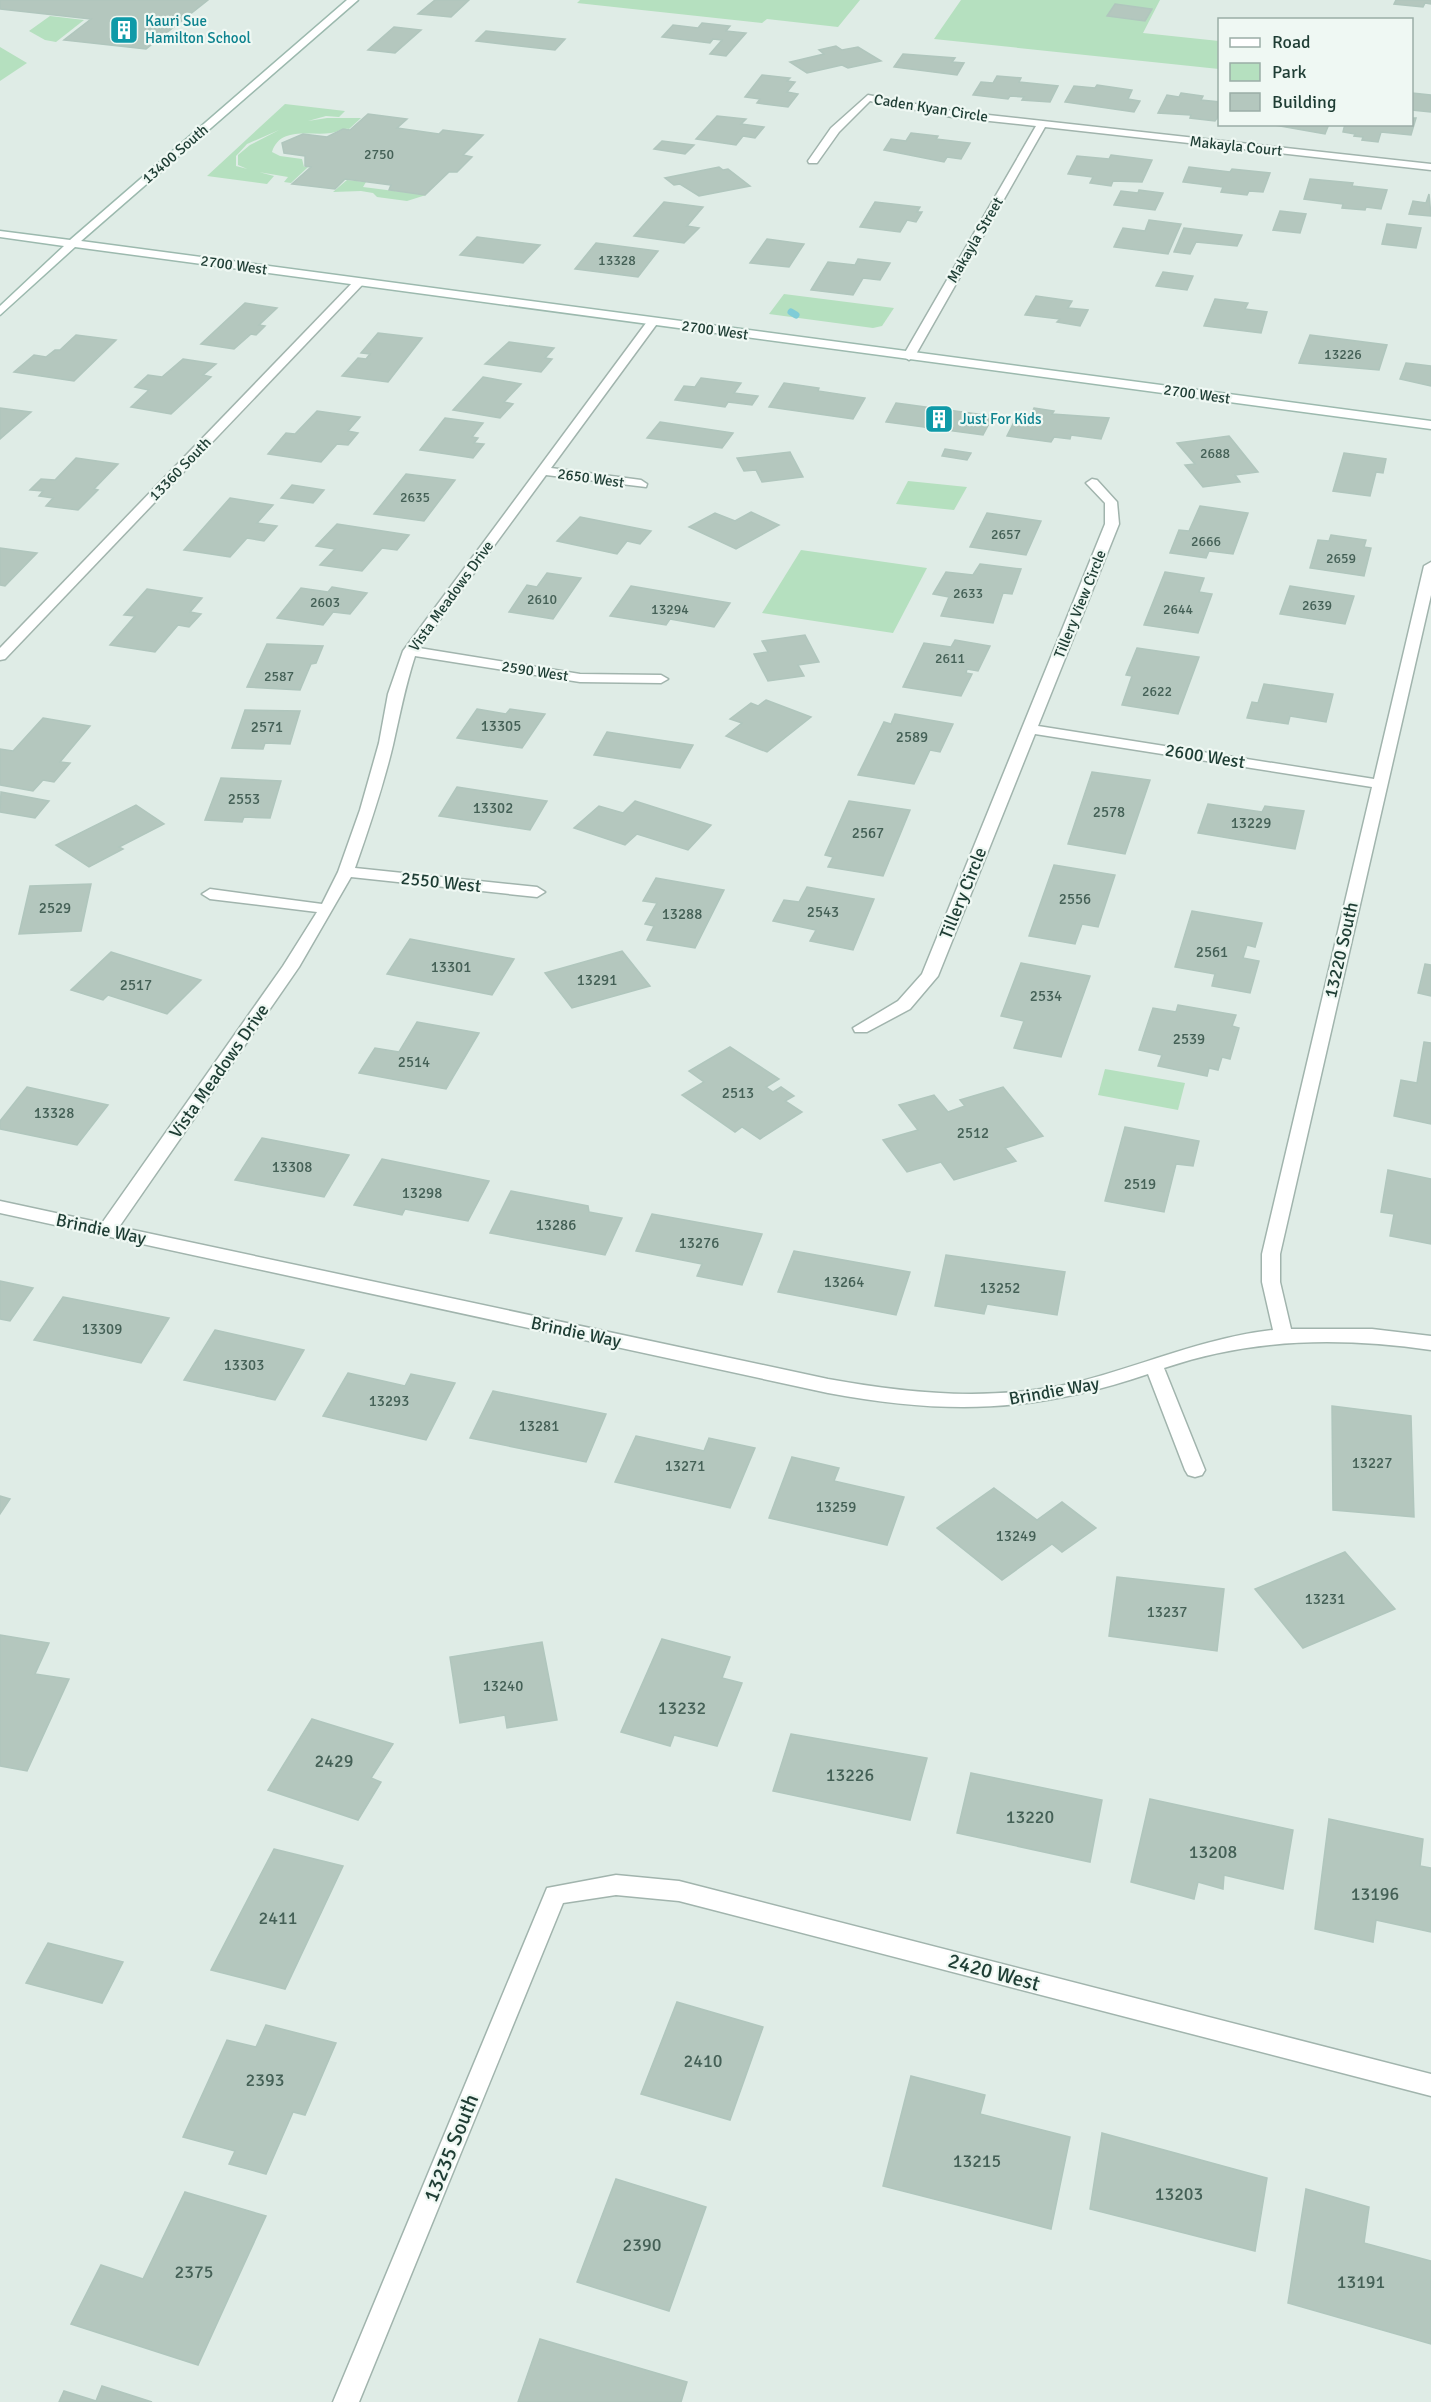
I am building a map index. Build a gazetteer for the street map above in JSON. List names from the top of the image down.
{
  "streets": {
    "street": [
      "Caden Kyan Circle",
      "Makayla Court",
      "13400 South",
      "Makayla Street",
      "2700 West",
      "13360 South",
      "2650 West",
      "Vista Meadows Drive",
      "Tillery View Circle",
      "2590 West",
      "2600 West",
      "2550 West",
      "Tillery Circle",
      "13220 South",
      "Brindie Way",
      "2420 West",
      "13235 South"
    ]
  },
  "crossings": [
    ["Caden Kyan Circle", "Makayla Court"],
    ["Caden Kyan Circle", "Makayla Street"],
    ["Makayla Court", "Makayla Street"],
    ["13400 South", "2700 West"],
    ["Makayla Street", "2700 West"],
    ["2700 West", "13360 South"],
    ["2700 West", "Vista Meadows Drive"],
    ["2650 West", "Vista Meadows Drive"],
    ["Vista Meadows Drive", "2590 West"],
    ["Vista Meadows Drive", "2550 West"],
    ["Vista Meadows Drive", "Brindie Way"],
    ["Tillery View Circle", "2600 West"],
    ["Tillery View Circle", "Tillery Circle"],
    ["2600 West", "Tillery Circle"],
    ["2600 West", "13220 South"],
    ["13220 South", "Brindie Way"],
    ["2420 West", "13235 South"]
  ],
  "places": {
    "building": ["Kauri Sue Hamilton School", "Just For Kids"]
  },
  "house_numbers": [
    "2750",
    "13328",
    "13226",
    "2688",
    "2635",
    "2657",
    "2666",
    "2659",
    "2633",
    "2610",
    "2603",
    "2639",
    "13294",
    "2644",
    "2611",
    "2587",
    "2622",
    "13305",
    "2571",
    "2589",
    "2553",
    "13302",
    "2578",
    "13229",
    "2567",
    "2556",
    "2529",
    "2543",
    "13288",
    "2561",
    "13301",
    "13291",
    "2517",
    "2534",
    "2539",
    "2514",
    "2513",
    "13328",
    "2512",
    "13308",
    "2519",
    "13298",
    "13286",
    "13276",
    "13264",
    "13252",
    "13309",
    "13303",
    "13293",
    "13281",
    "13227",
    "13271",
    "13259",
    "13249",
    "13231",
    "13237",
    "13240",
    "13232",
    "2429",
    "13226",
    "13220",
    "13208",
    "13196",
    "2411",
    "2410",
    "2393",
    "13215",
    "13203",
    "2390",
    "2375",
    "13191"
  ],
  "legend": ["Road", "Park", "Building"]
}
